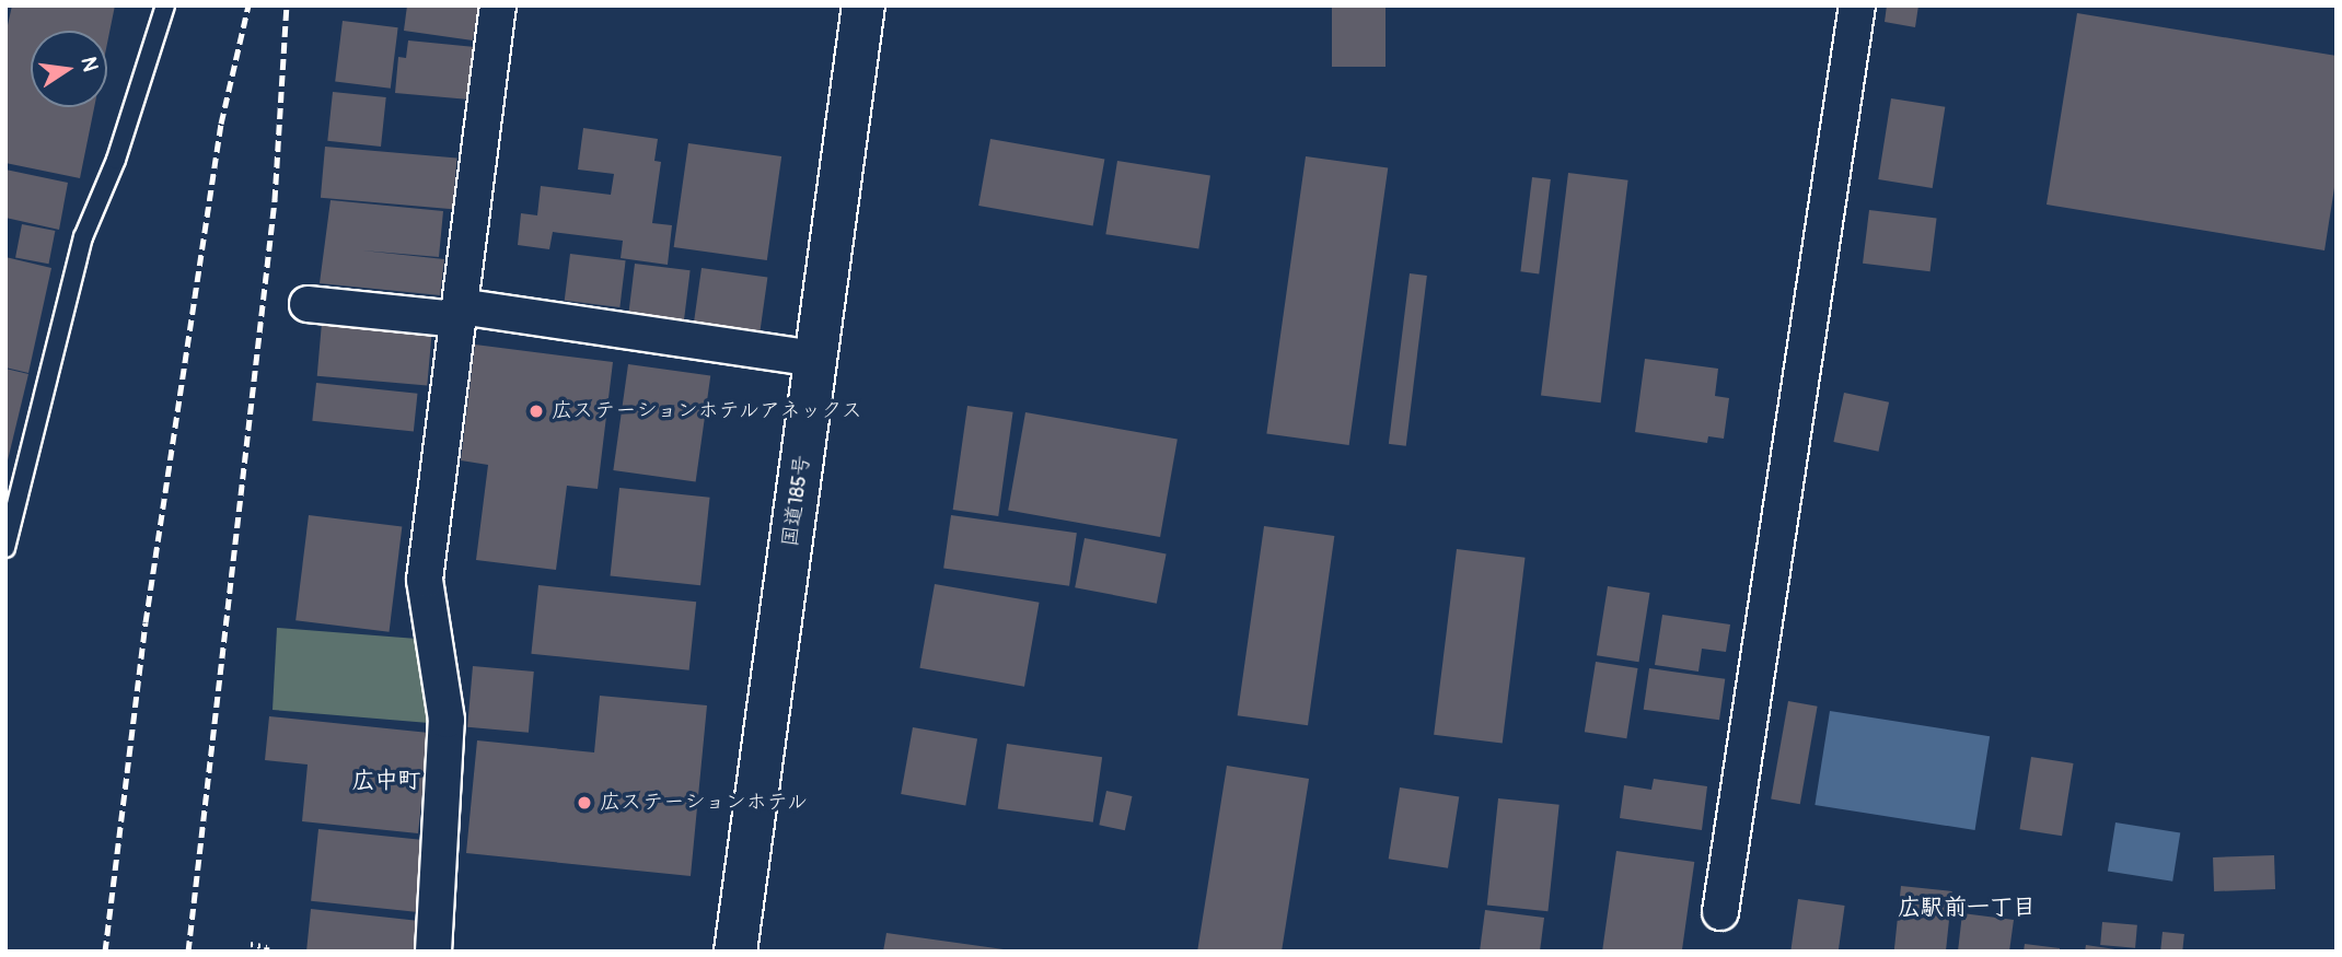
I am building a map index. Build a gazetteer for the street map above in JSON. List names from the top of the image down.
{
  "streets": {
    "highway": ["国道185号"]
  },
  "districts": ["広中町", "広駅前一丁目"],
  "places": ["広ステーションホテルアネックス", "広ステーションホテル"],
  "north": "right"
}
